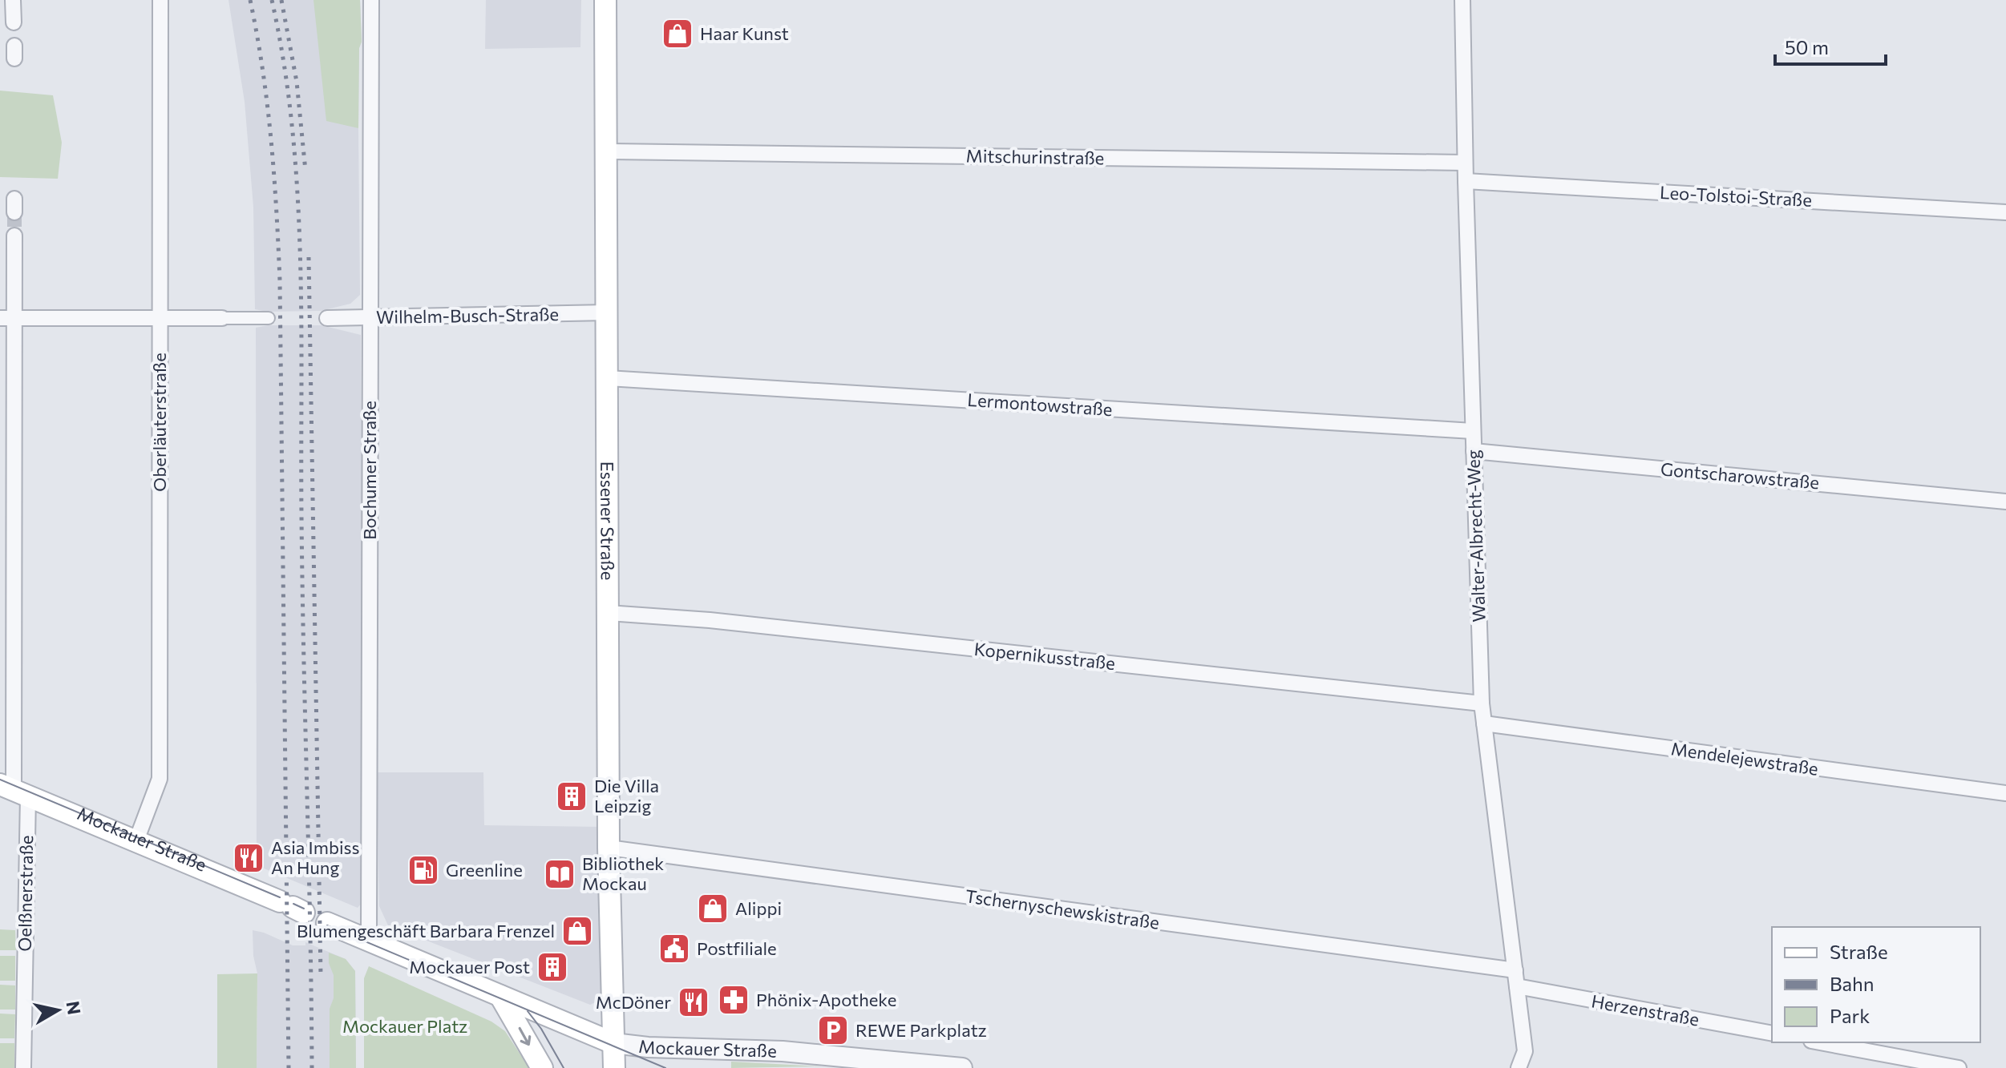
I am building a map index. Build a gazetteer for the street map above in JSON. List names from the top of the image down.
{
  "streets": {
    "main road": ["Essener Straße", "Mockauer Straße"],
    "street": [
      "Mitschurinstraße",
      "Leo-Tolstoi-Straße",
      "Wilhelm-Busch-Straße",
      "Lermontowstraße",
      "Oberläuterstraße",
      "Bochumer Straße",
      "Gontscharowstraße",
      "Walter-Albrecht-Weg",
      "Kopernikusstraße",
      "Mendelejewstraße",
      "Oelßnerstraße",
      "Tschernyschewskistraße",
      "Herzenstraße"
    ]
  },
  "crossings": [
    ["Mitschurinstraße", "Essener Straße"],
    ["Mitschurinstraße", "Walter-Albrecht-Weg"],
    ["Leo-Tolstoi-Straße", "Walter-Albrecht-Weg"],
    ["Wilhelm-Busch-Straße", "Bochumer Straße"],
    ["Wilhelm-Busch-Straße", "Essener Straße"],
    ["Lermontowstraße", "Essener Straße"],
    ["Lermontowstraße", "Walter-Albrecht-Weg"],
    ["Oberläuterstraße", "Mockauer Straße"],
    ["Bochumer Straße", "Mockauer Straße"],
    ["Gontscharowstraße", "Walter-Albrecht-Weg"],
    ["Essener Straße", "Kopernikusstraße"],
    ["Essener Straße", "Mockauer Straße"],
    ["Essener Straße", "Tschernyschewskistraße"],
    ["Walter-Albrecht-Weg", "Kopernikusstraße"],
    ["Walter-Albrecht-Weg", "Mendelejewstraße"],
    ["Walter-Albrecht-Weg", "Tschernyschewskistraße"],
    ["Walter-Albrecht-Weg", "Herzenstraße"],
    ["Mockauer Straße", "Oelßnerstraße"]
  ],
  "parks": ["Mockauer Platz"],
  "places": {
    "shop": ["Haar Kunst", "Alippi", "Blumengeschäft Barbara Frenzel"],
    "building": ["Die Villa Leipzig", "Mockauer Post"],
    "restaurant": ["Asia Imbiss An Hung", "McDöner"],
    "fuel station": ["Greenline"],
    "library": ["Bibliothek Mockau"],
    "public building": ["Postfiliale"],
    "pharmacy": ["Phönix-Apotheke"],
    "parking": ["REWE Parkplatz"]
  },
  "legend": ["Straße", "Bahn", "Park"],
  "scale_bar": "50 m",
  "north": "right"
}
